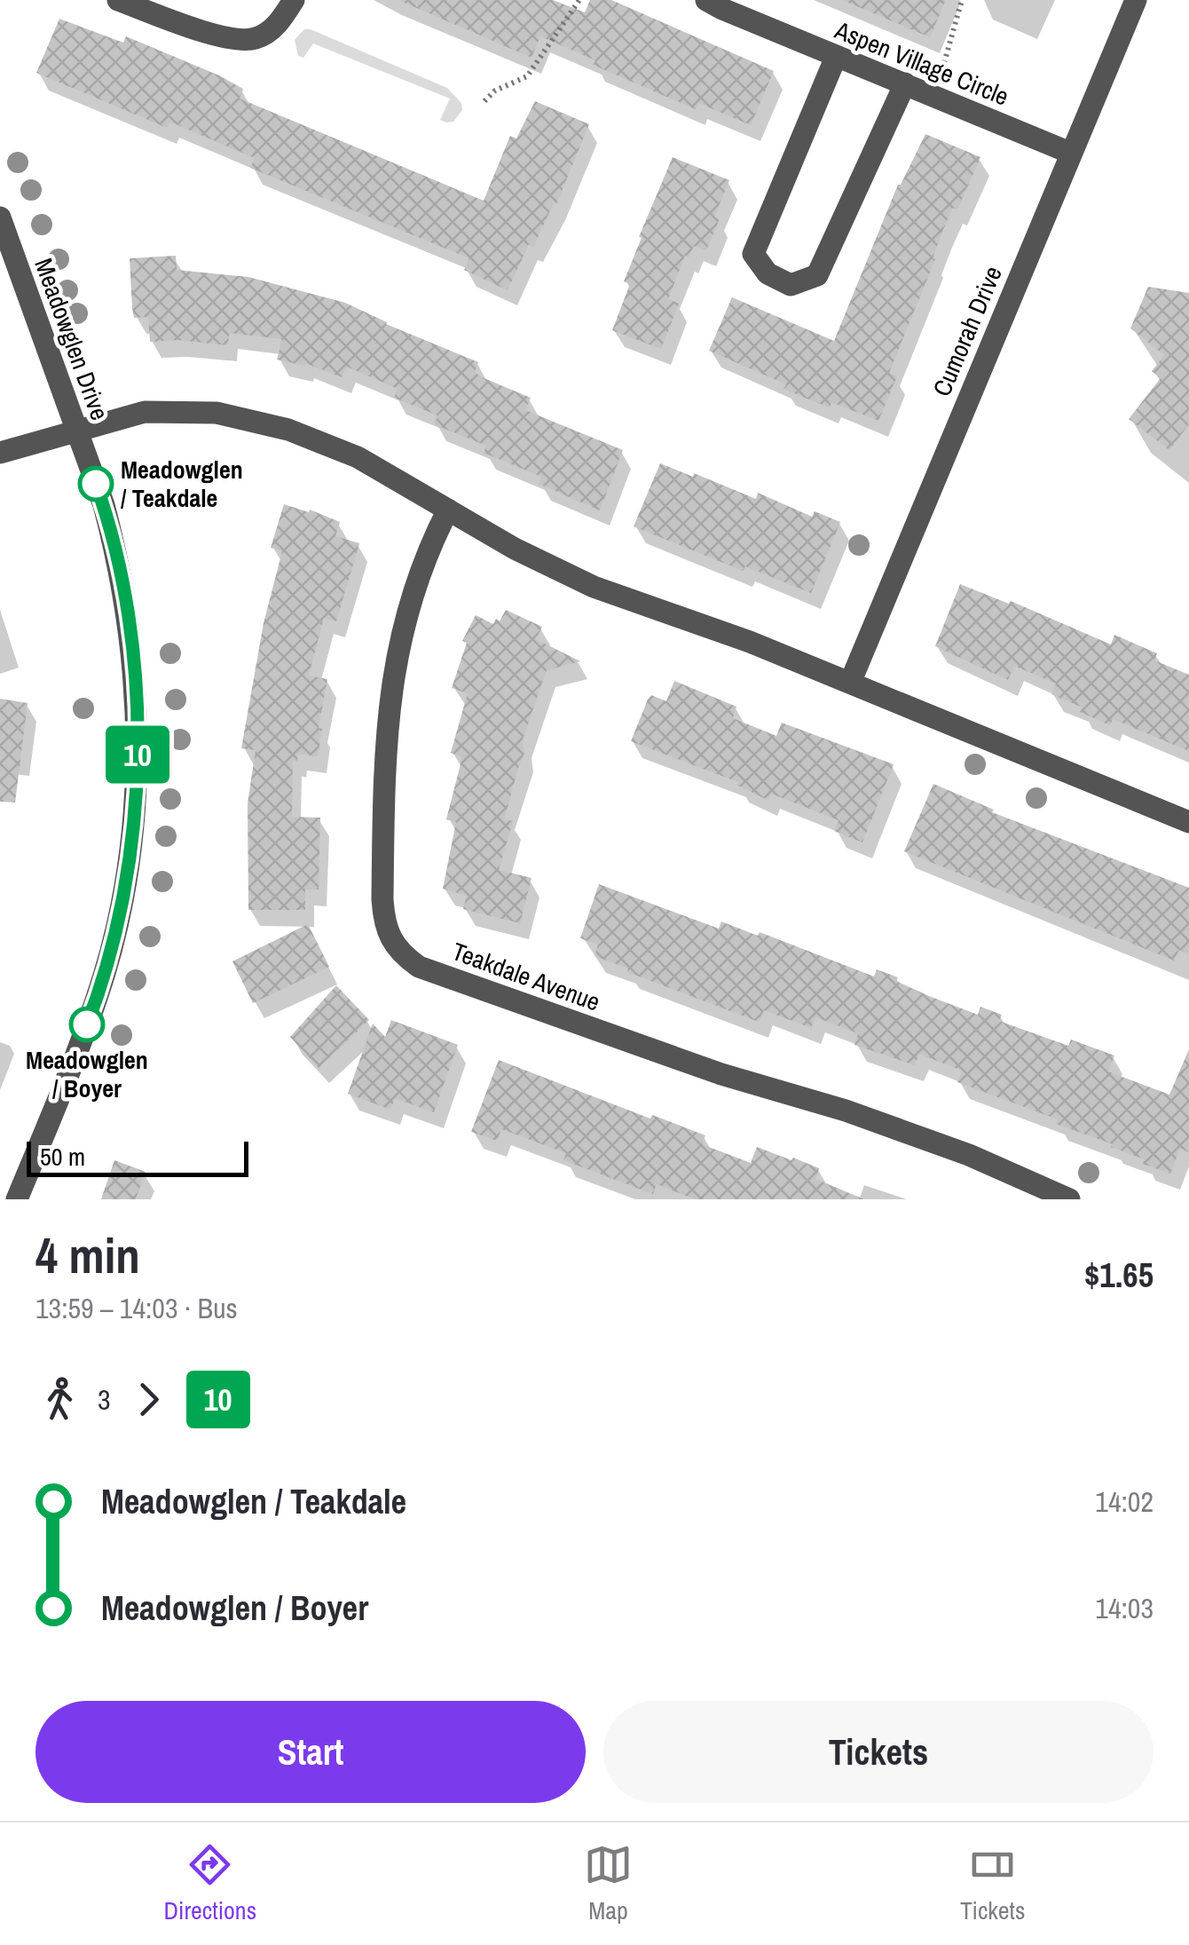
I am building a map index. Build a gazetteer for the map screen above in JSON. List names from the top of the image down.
{
  "streets": {
    "street": [
      "Aspen Village Circle",
      "Cumorah Drive",
      "Meadowglen Drive",
      "Teakdale Avenue"
    ]
  },
  "crossings": [
    ["Aspen Village Circle", "Cumorah Drive"]
  ],
  "places": ["Meadowglen / Teakdale", "Meadowglen / Boyer"],
  "lines": ["bus line 10"],
  "scale_bar": "50 m",
  "page": {
    "on_map": "10",
    "scale": "50 m",
    "heading": ["4 min", "13:59 – 14:03 · Bus", "$1.65"],
    "legs": ["3", "10"],
    "list": [
      {
        "name": "Meadowglen / Teakdale",
        "value": "14:02"
      },
      {
        "name": "Meadowglen / Boyer",
        "value": "14:03"
      }
    ],
    "buttons": ["Start", "Tickets"],
    "tabs": ["Directions", "Map", "Tickets"]
  }
}
